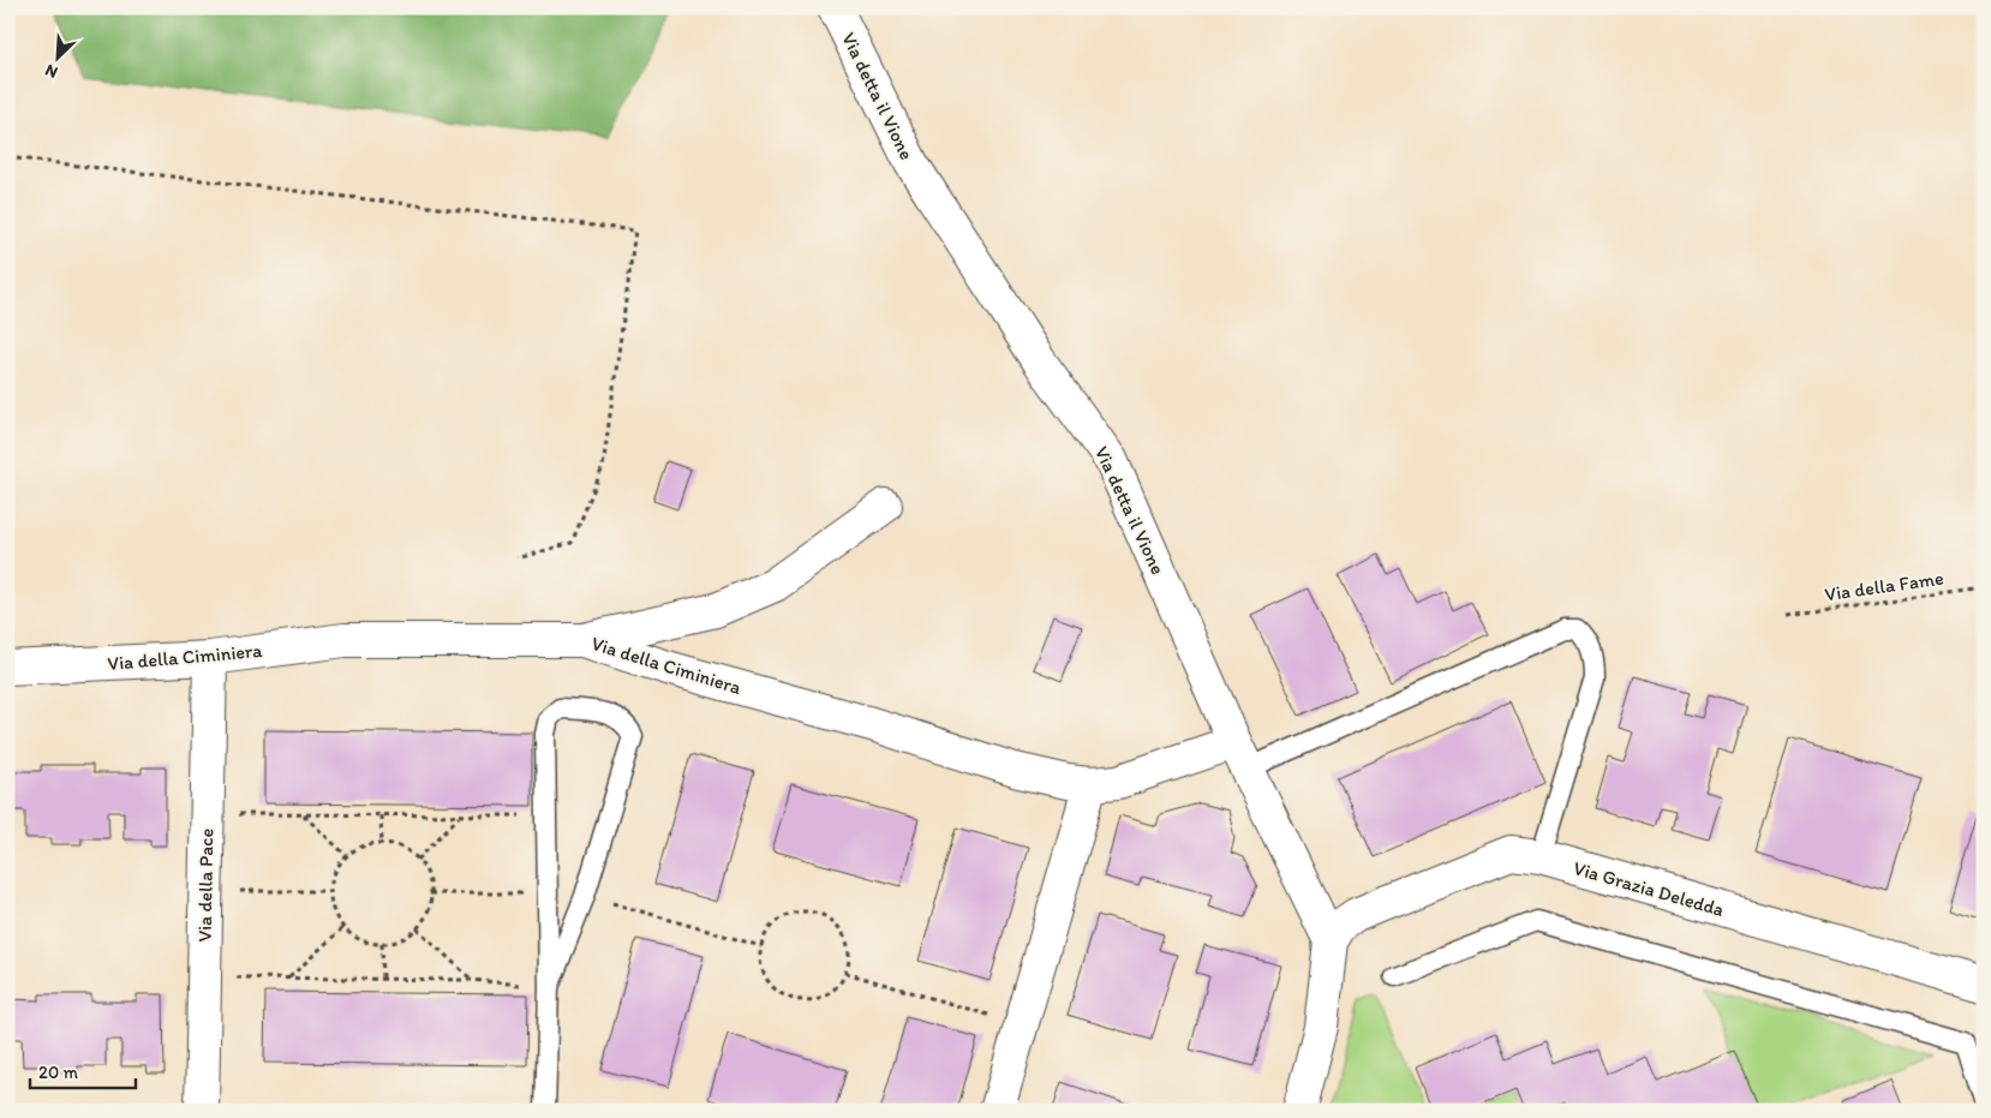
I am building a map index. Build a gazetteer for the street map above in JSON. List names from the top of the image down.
{
  "streets": {
    "street": [
      "Via detta il Vione",
      "Via della Ciminiera",
      "Via della Pace",
      "Via Grazia Deledda"
    ],
    "path": ["Via della Fame"]
  },
  "crossings": [
    ["Via detta il Vione", "Via della Ciminiera"],
    ["Via detta il Vione", "Via Grazia Deledda"],
    ["Via della Ciminiera", "Via della Pace"]
  ],
  "scale_bar": "20 m",
  "north": "bottom left"
}
